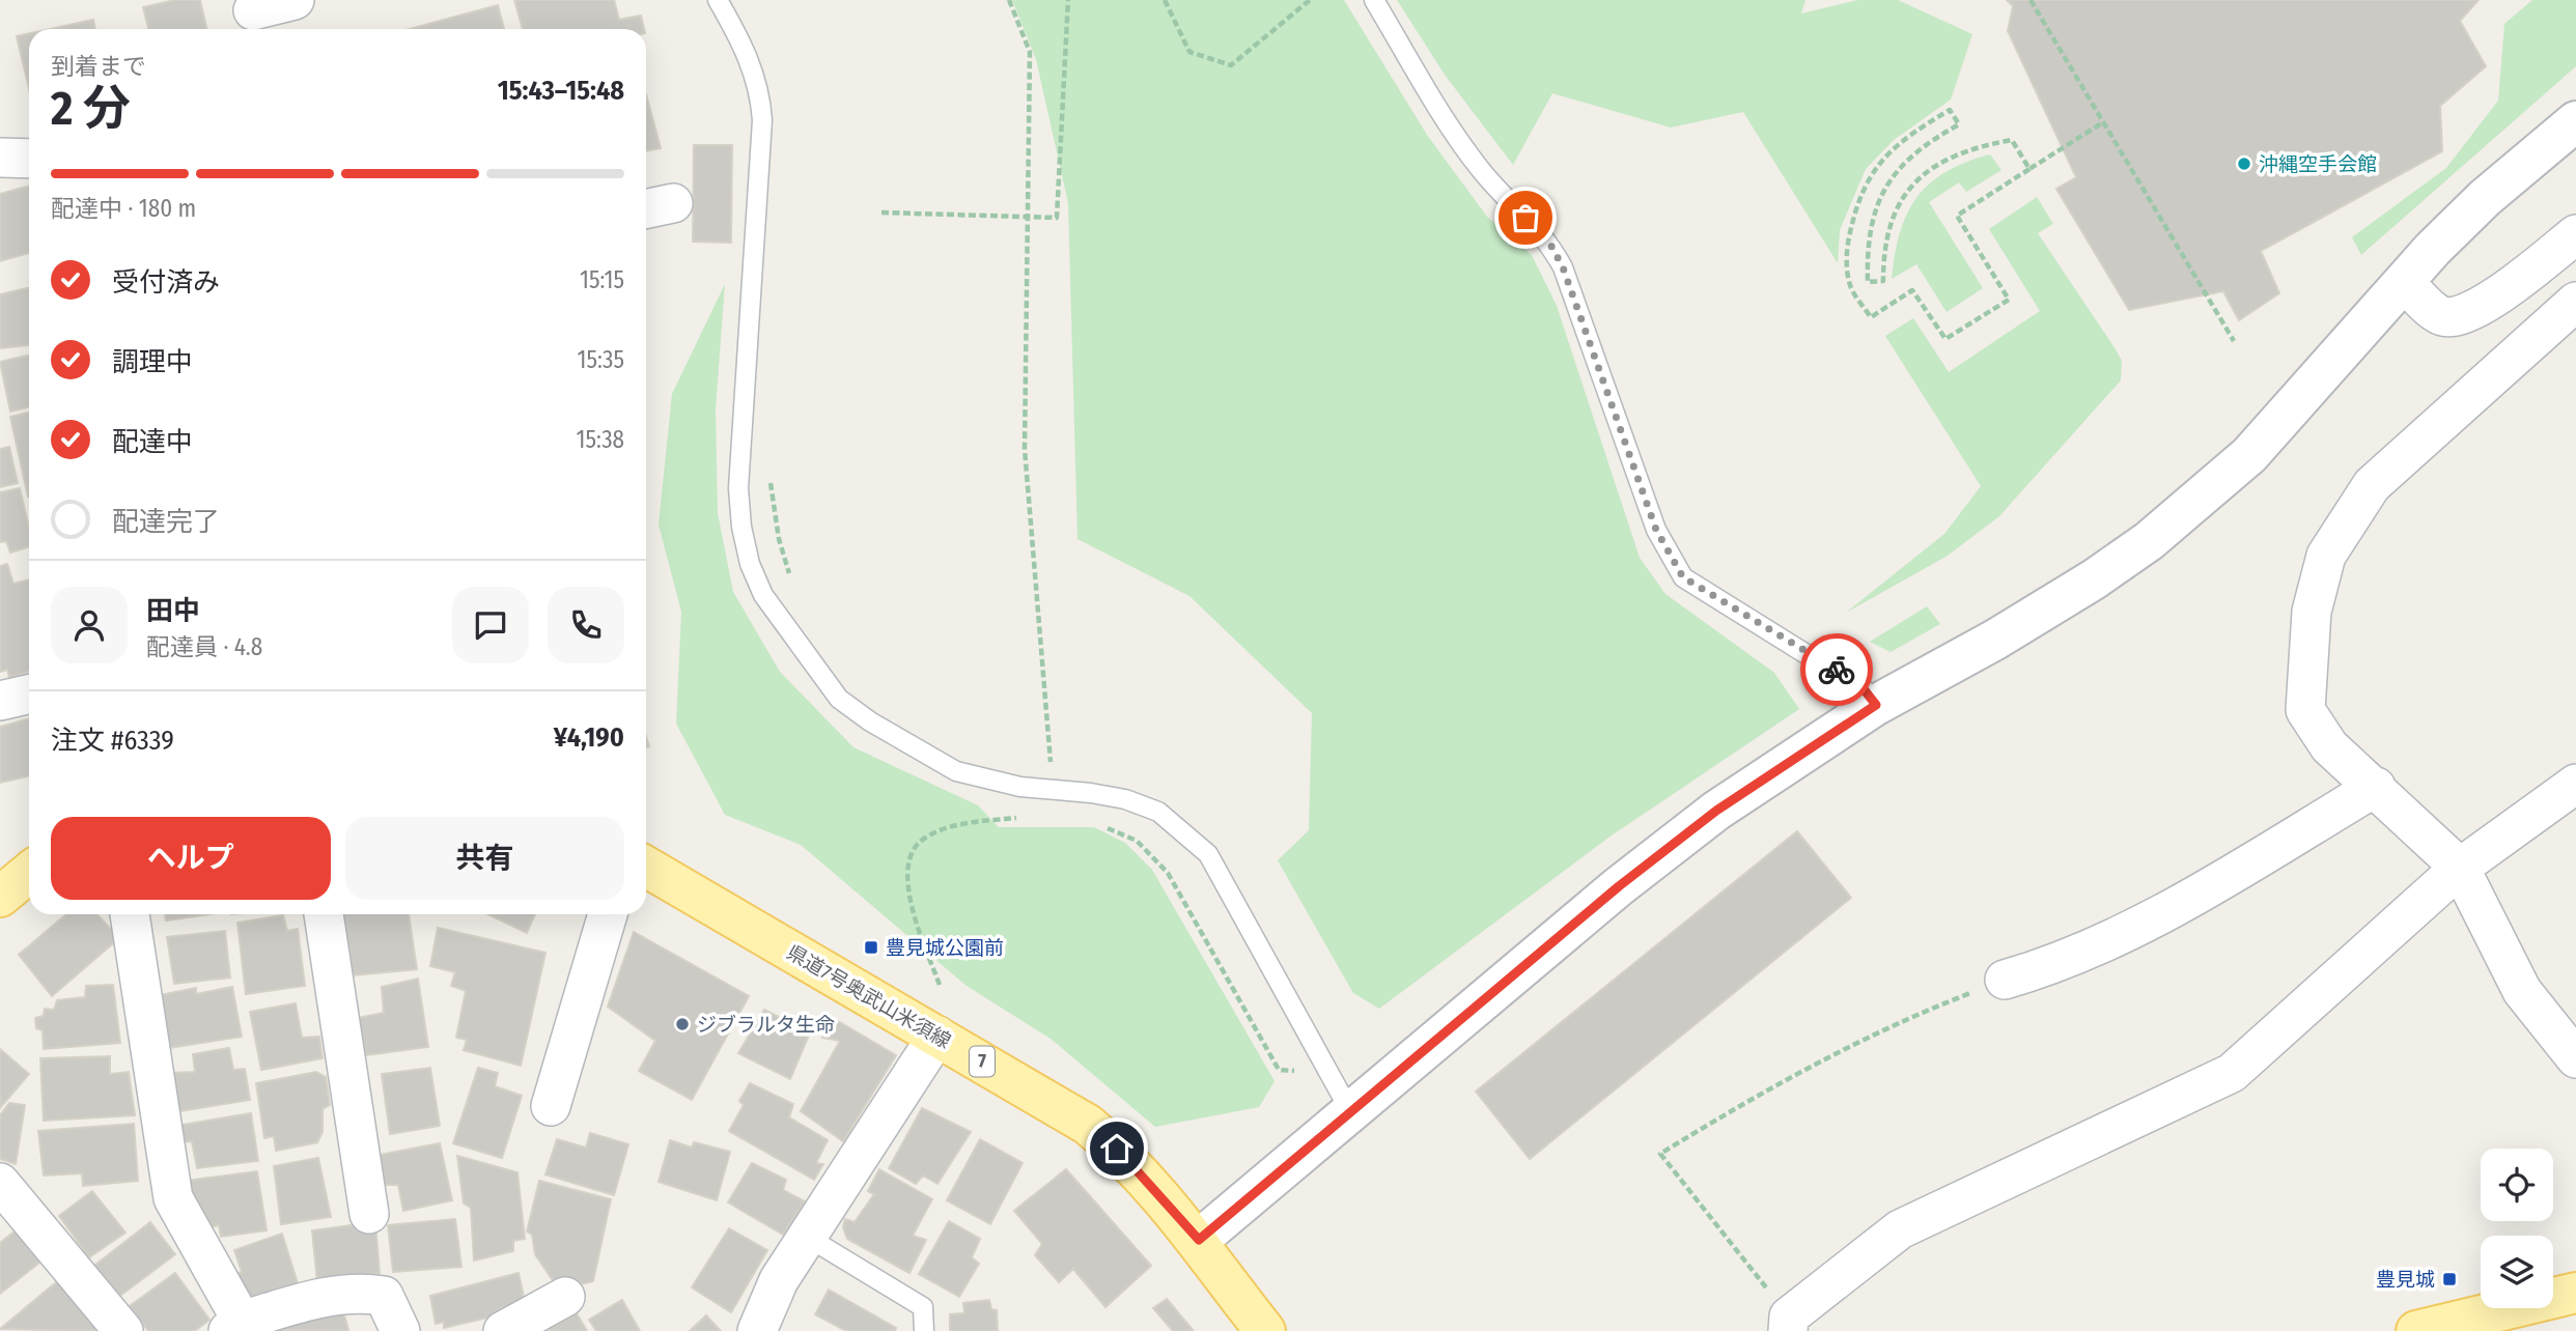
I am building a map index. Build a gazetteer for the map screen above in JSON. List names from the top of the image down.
{
  "streets": {
    "main road": ["県道7号奥武山米須線", "7"]
  },
  "places": {
    "other": ["沖縄空手会館", "ジブラルタ生命"],
    "transit": ["豊見城公園前", "豊見城"]
  },
  "page": {
    "heading": ["2 分", "到着まで", "15:43–15:48"],
    "panel": [
      "田中",
      "配達員 · 4.8",
      "注文 #6339",
      "¥4,190"
    ],
    "bar": "配達中 · 180 m",
    "list": [
      ["受付済み", "15:15"],
      ["調理中", "15:35"],
      ["配達中", "15:38"],
      "配達完了"
    ],
    "buttons": ["ヘルプ", "共有"]
  }
}
